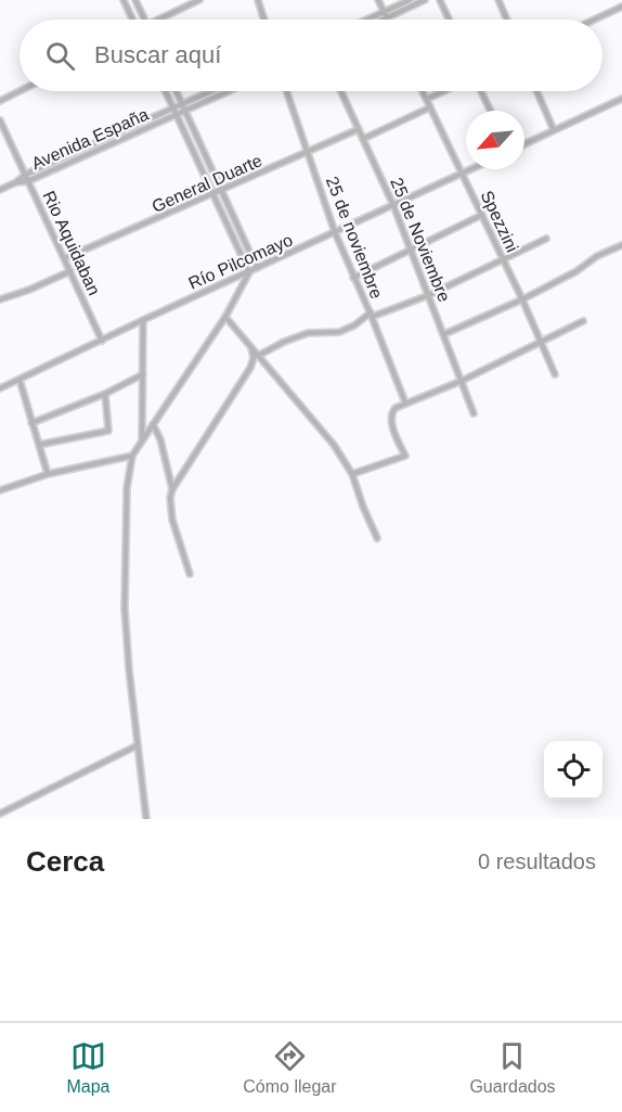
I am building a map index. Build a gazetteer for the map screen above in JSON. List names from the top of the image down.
{
  "streets": {
    "street": [
      "Avenida España",
      "General Duarte",
      "Spezzini",
      "25 de noviembre",
      "25 de Noviembre",
      "Rio Aquidaban",
      "Río Pilcomayo"
    ]
  },
  "crossings": [
    ["Avenida España", "Rio Aquidaban"],
    ["General Duarte", "25 de noviembre"],
    ["General Duarte", "25 de Noviembre"],
    ["General Duarte", "Rio Aquidaban"],
    ["Spezzini", "Río Pilcomayo"],
    ["25 de noviembre", "Río Pilcomayo"],
    ["25 de Noviembre", "Río Pilcomayo"],
    ["Rio Aquidaban", "Río Pilcomayo"]
  ],
  "north": "bottom left",
  "page": {
    "search": "Buscar aquí",
    "heading": ["Cerca", "0 resultados"],
    "nav": ["Mapa", "Cómo llegar", "Guardados"]
  }
}
